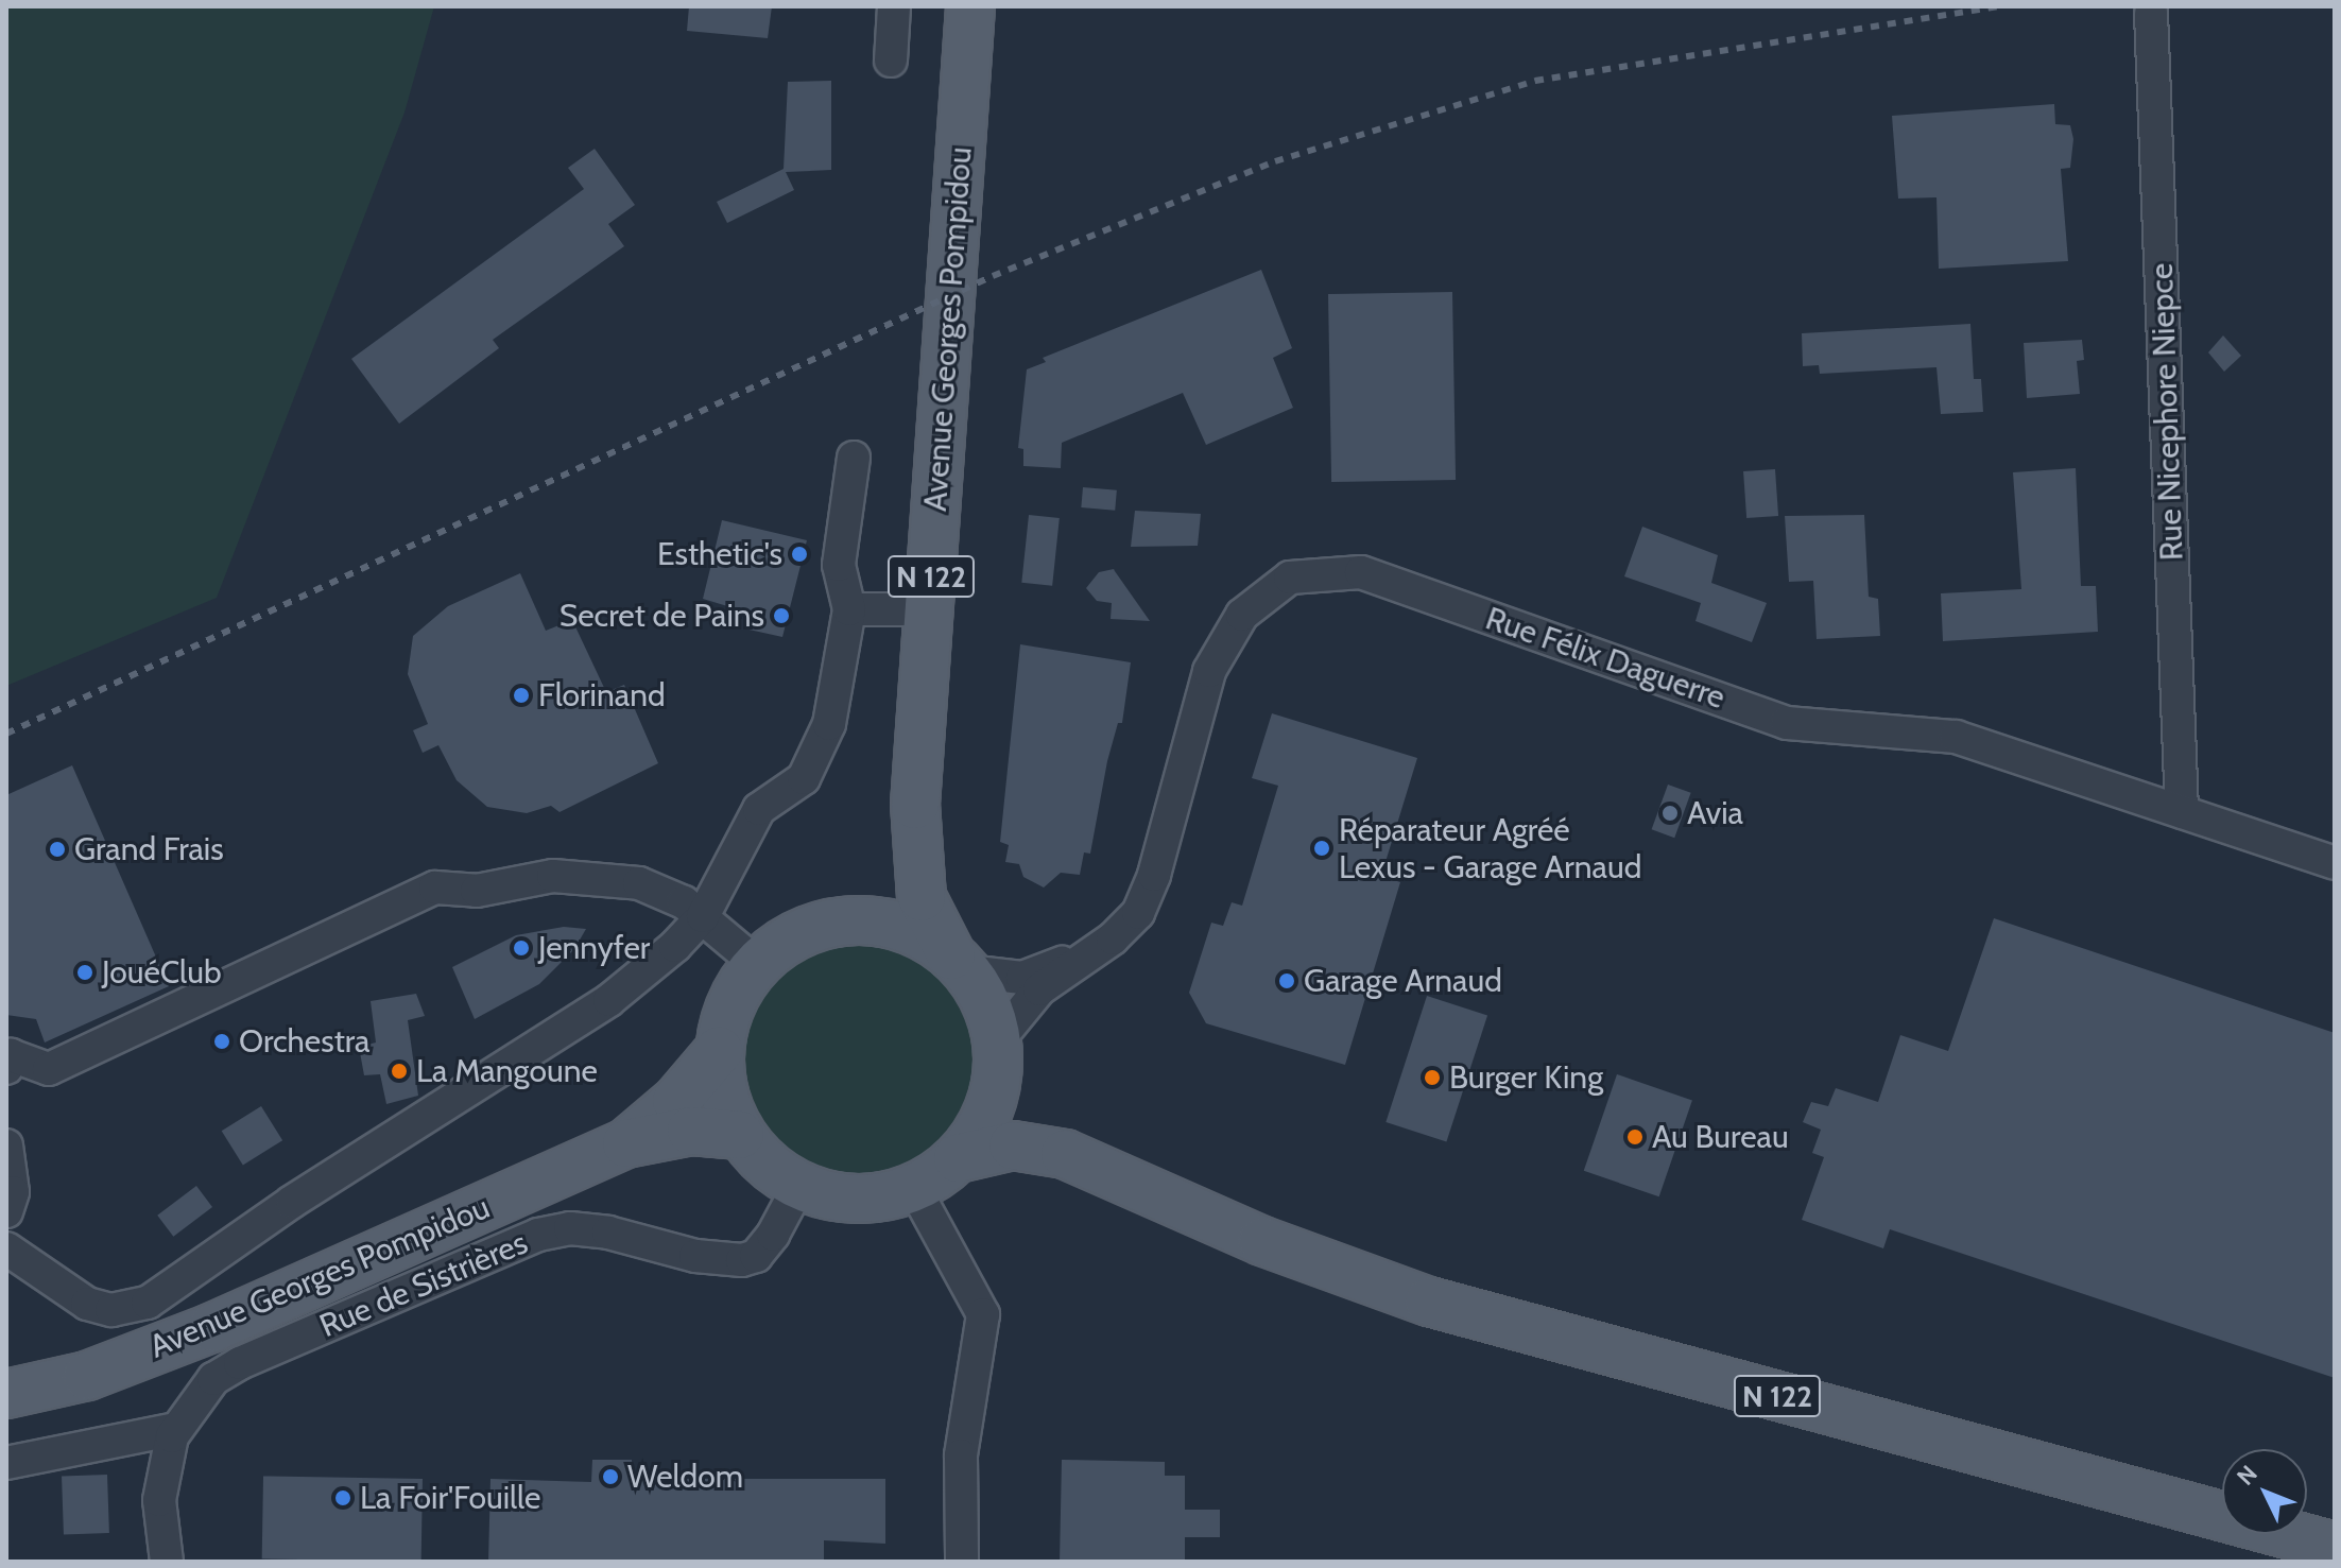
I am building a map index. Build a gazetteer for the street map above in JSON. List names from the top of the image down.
{
  "streets": {
    "main road": ["Avenue Georges Pompidou", "N 122"],
    "street": ["Rue Nicephore Niepce", "Rue Félix Daguerre", "Rue de Sistrières"]
  },
  "crossings": [
    ["Avenue Georges Pompidou", "N 122"],
    ["Avenue Georges Pompidou", "Rue Félix Daguerre"],
    ["Avenue Georges Pompidou", "Rue de Sistrières"],
    ["Rue Nicephore Niepce", "Rue Félix Daguerre"],
    ["N 122", "Rue Félix Daguerre"],
    ["N 122", "Rue de Sistrières"],
    ["Rue Félix Daguerre", "Rue de Sistrières"]
  ],
  "places": [
    "Esthetic's",
    "Secret de Pains",
    "Florinand",
    "Avia",
    "Réparateur Agréé Lexus - Garage Arnaud",
    "Grand Frais",
    "Jennyfer",
    "JouéClub",
    "Garage Arnaud",
    "Orchestra",
    "La Mangoune",
    "Burger King",
    "Au Bureau",
    "Weldom",
    "La Foir'Fouille"
  ],
  "north": "top left"
}
